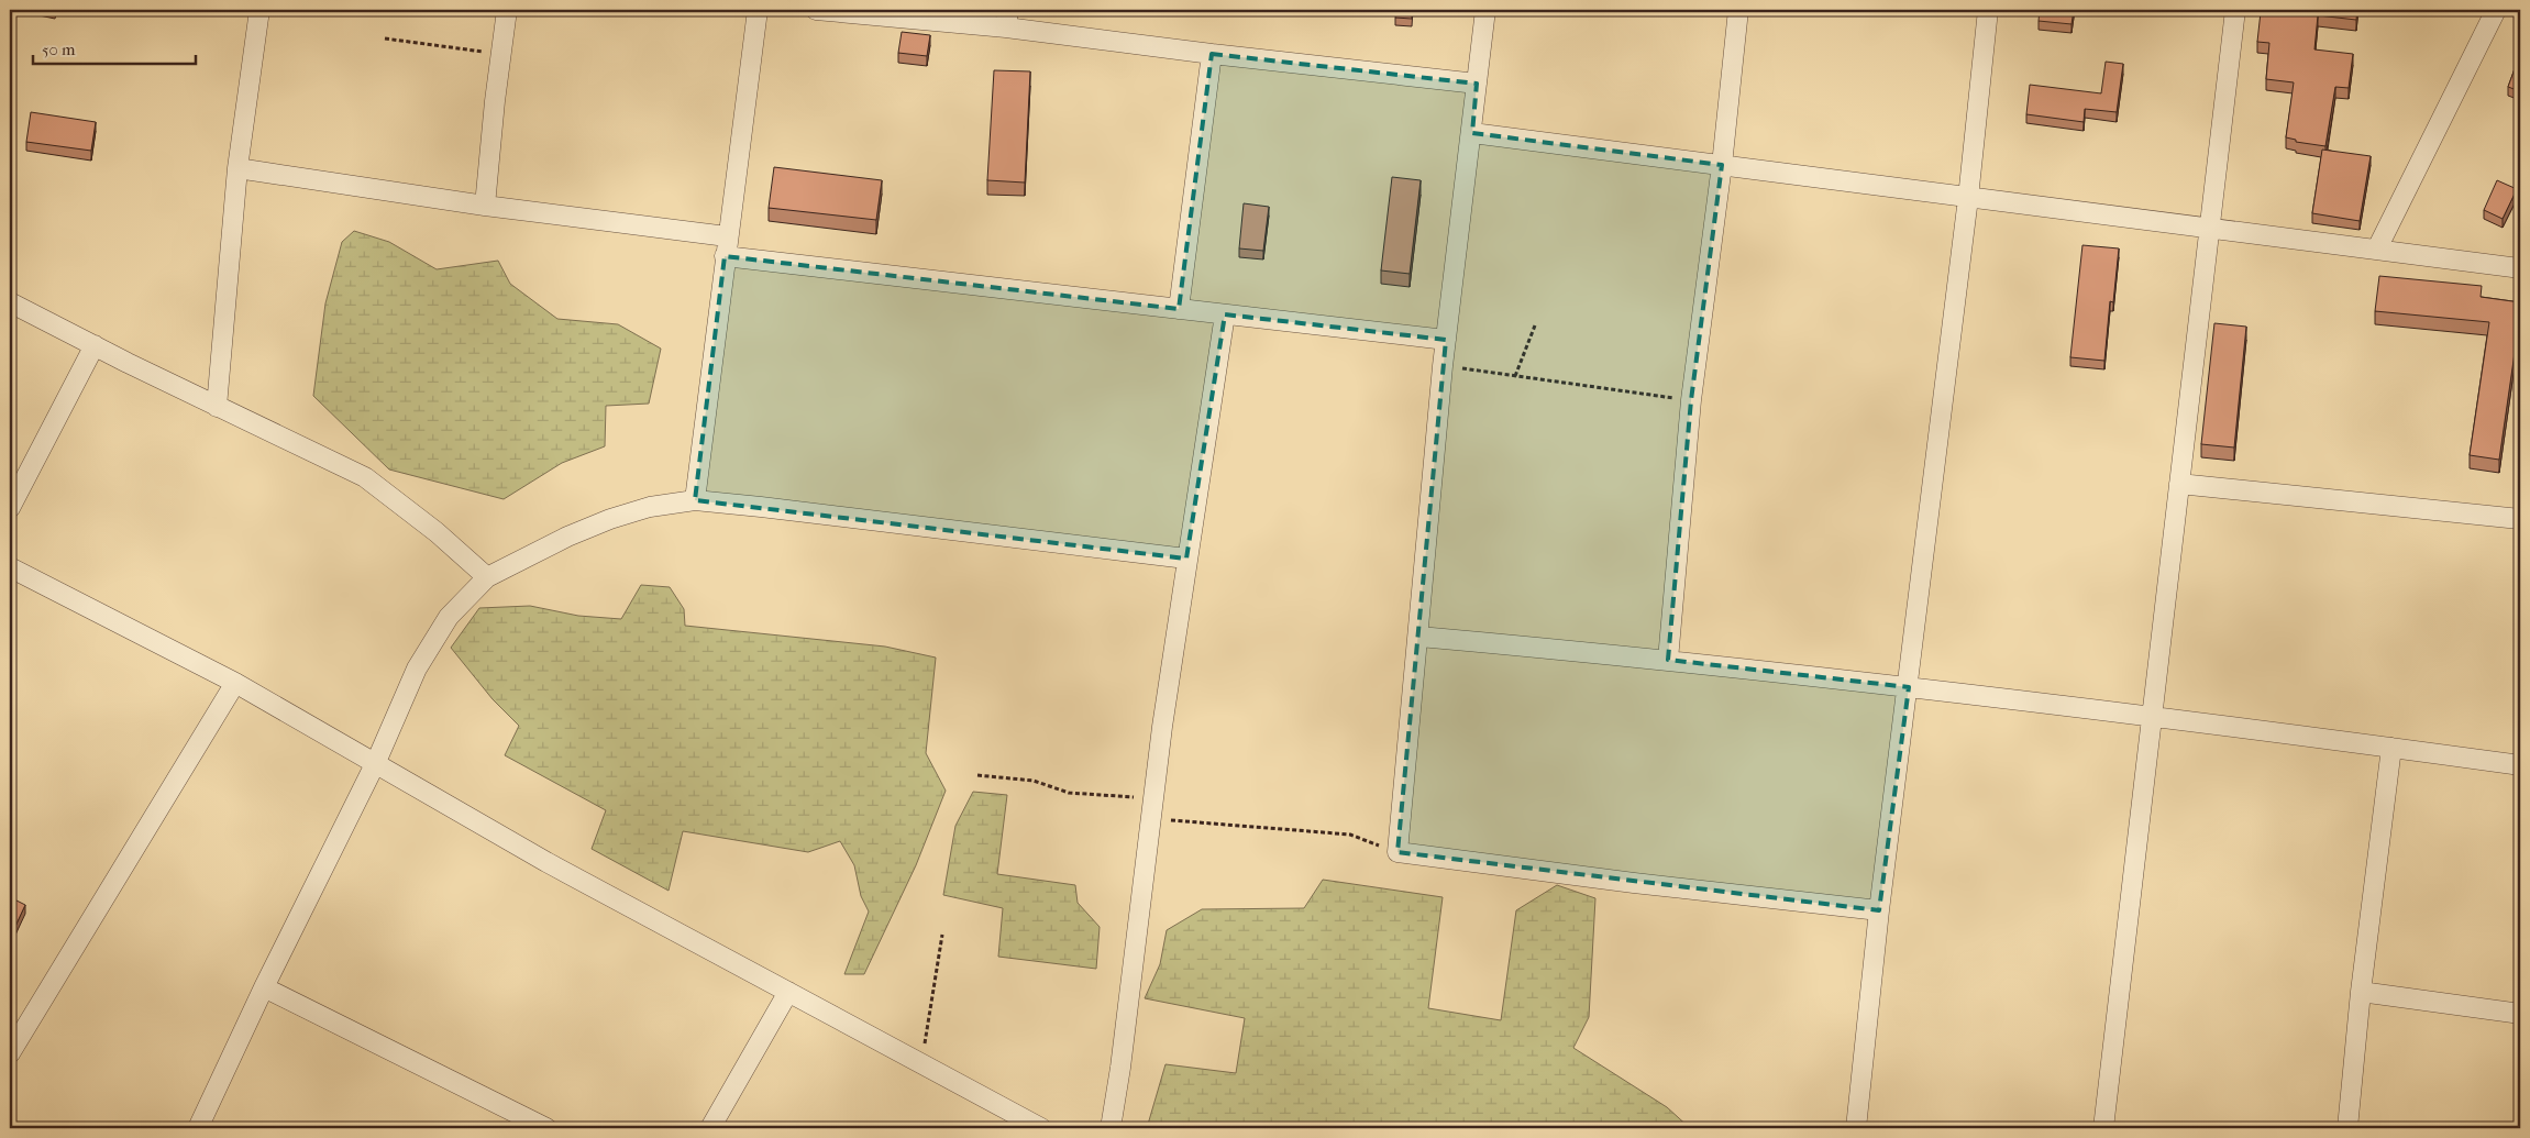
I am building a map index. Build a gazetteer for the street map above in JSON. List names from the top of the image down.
{
  "scale_bar": "50 m"
}
